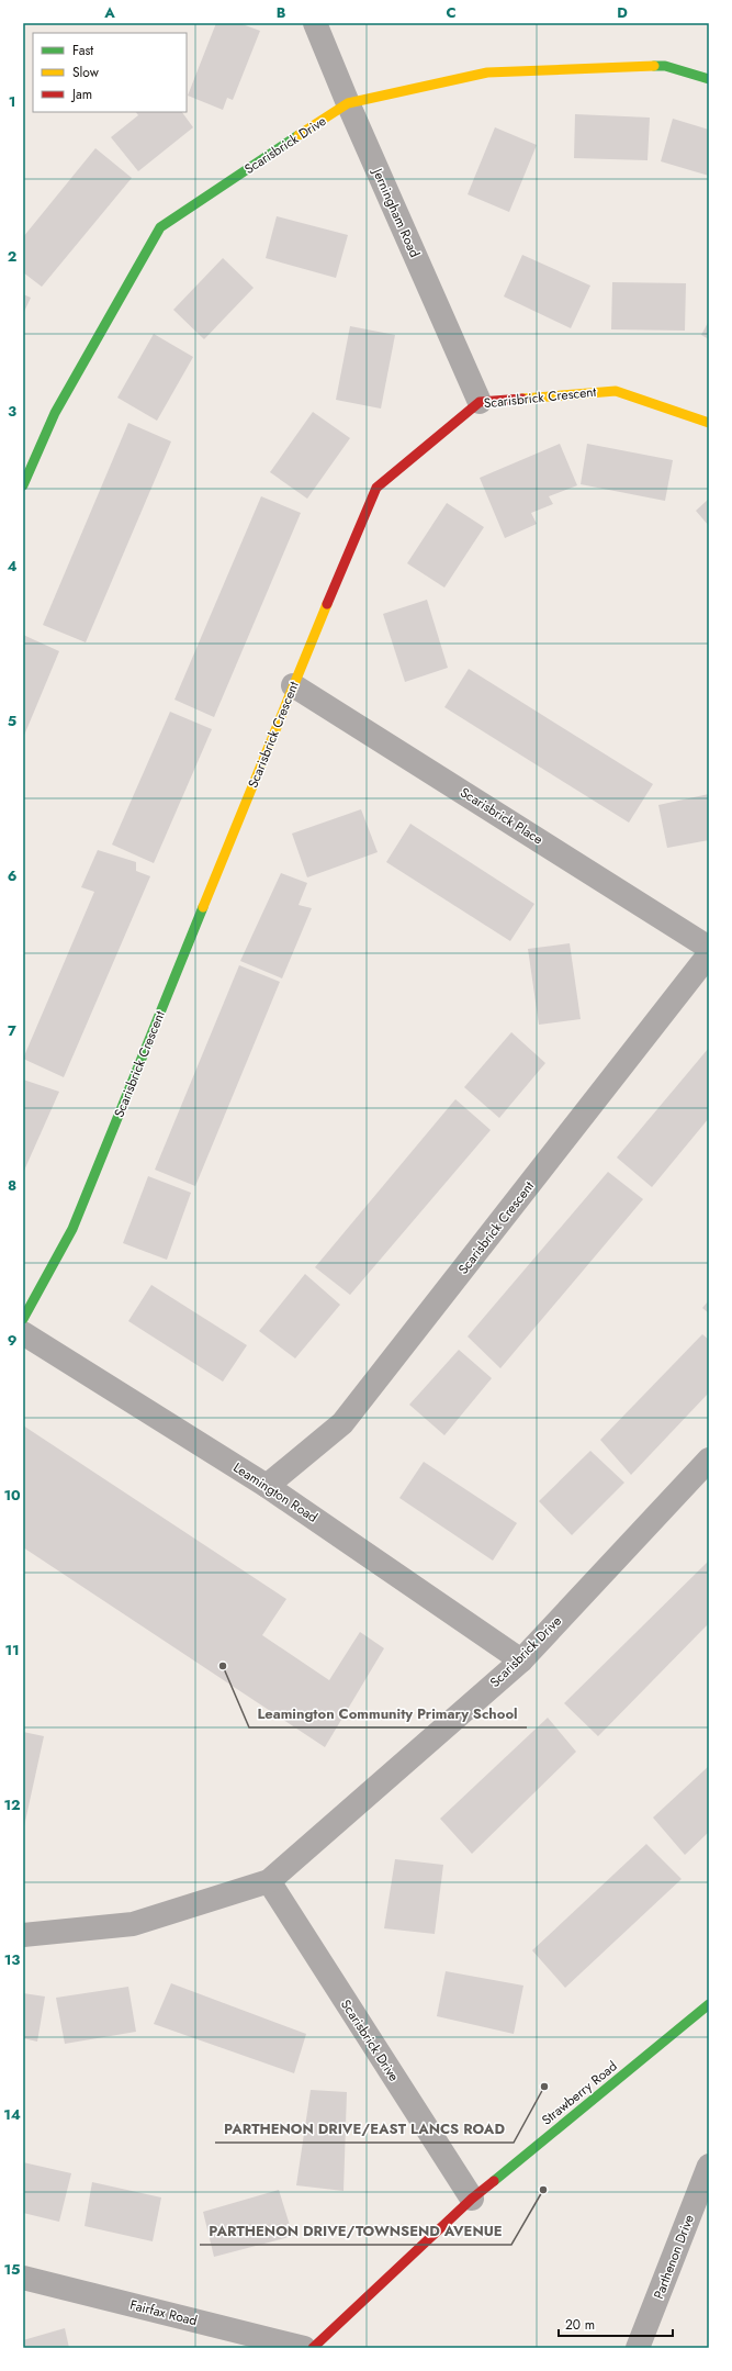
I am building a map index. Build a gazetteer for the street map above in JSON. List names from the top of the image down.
{
  "streets": {
    "street": [
      "Scarisbrick Drive",
      "Jerningham Road",
      "Scarisbrick Crescent",
      "Scarisbrick Place",
      "Leamington Road",
      "Strawberry Road",
      "Parthenon Drive",
      "Fairfax Road"
    ]
  },
  "crossings": [
    ["Scarisbrick Drive", "Jerningham Road"],
    ["Scarisbrick Drive", "Leamington Road"],
    ["Scarisbrick Drive", "Strawberry Road"],
    ["Jerningham Road", "Scarisbrick Crescent"],
    ["Scarisbrick Crescent", "Scarisbrick Place"],
    ["Scarisbrick Crescent", "Leamington Road"]
  ],
  "places": ["Leamington Community Primary School", "PARTHENON DRIVE/EAST LANCS ROAD", "PARTHENON DRIVE/TOWNSEND AVENUE"],
  "legend": ["Fast", "Slow", "Jam"],
  "scale_bar": "20 m",
  "grid": {
    "columns": [
      "A",
      "B",
      "C",
      "D"
    ],
    "rows": [
      "1",
      "2",
      "3",
      "4",
      "5",
      "6",
      "7",
      "8",
      "9",
      "10",
      "11",
      "12",
      "13",
      "14",
      "15"
    ]
  }
}
